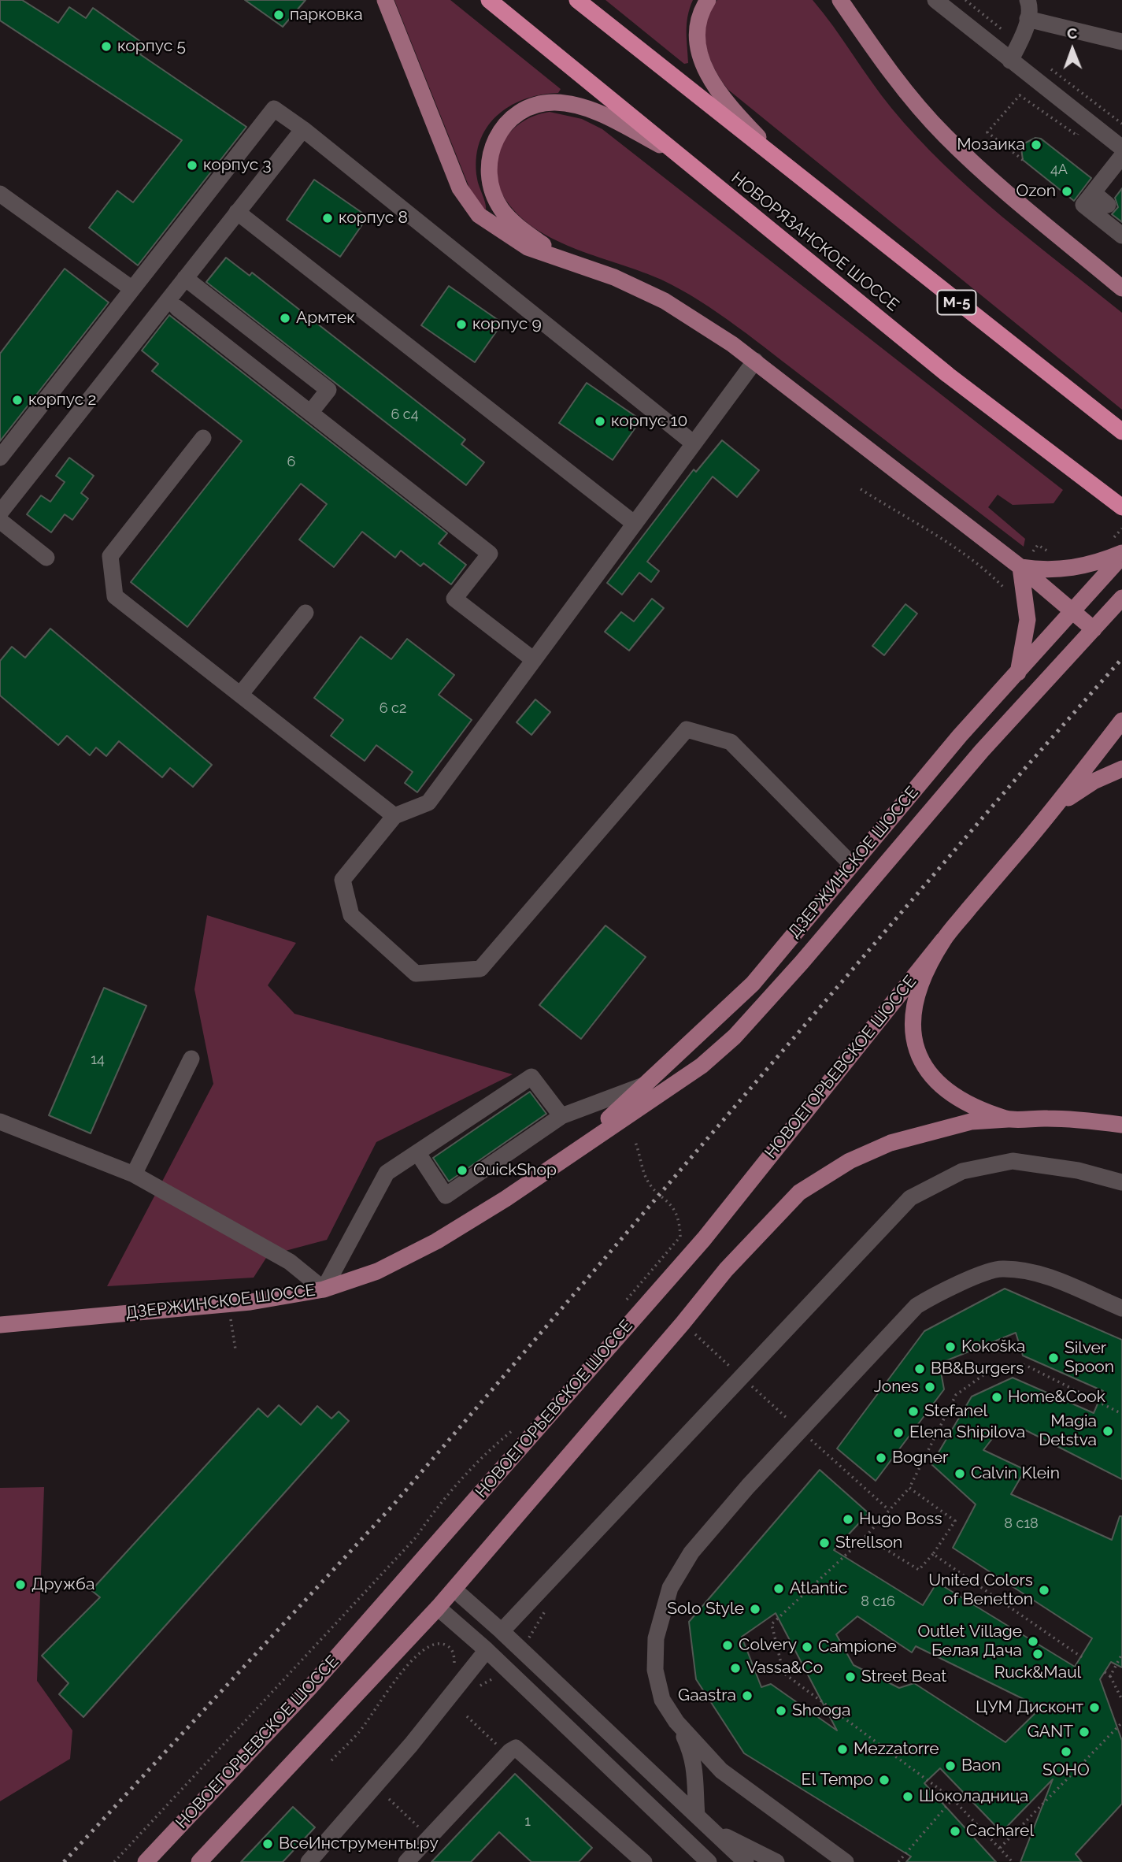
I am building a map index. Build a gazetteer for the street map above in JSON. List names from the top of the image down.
{
  "streets": {
    "highway": ["НОВОРЯЗАНСКОЕ ШОССЕ", "М-5"],
    "main road": ["ДЗЕРЖИНСКОЕ ШОССЕ", "НОВОЕГОРЬЕВСКОЕ ШОССЕ"]
  },
  "places": [
    "парковка",
    "корпус 5",
    "Мозаика",
    "корпус 3",
    "Ozon",
    "корпус 8",
    "Армтек",
    "корпус 9",
    "корпус 2",
    "корпус 10",
    "QuickShop",
    "Kokoška",
    "Silver Spoon",
    "BB&Burgers",
    "Jones",
    "Home&Cook",
    "Stefanel",
    "Magia Detstva",
    "Elena Shipilova",
    "Bogner",
    "Calvin Klein",
    "Hugo Boss",
    "Strellson",
    "Дружба",
    "Atlantic",
    "United Colors of Benetton",
    "Solo Style",
    "Outlet Village Белая Дача",
    "Colvery",
    "Campione",
    "Ruck&Maul",
    "Vassa&Co",
    "Street Beat",
    "Gaastra",
    "ЦУМ Дисконт",
    "Shooga",
    "GANT",
    "Mezzatorre",
    "SOHO",
    "Baon",
    "El Tempo",
    "Шоколадница",
    "Cacharel",
    "ВсеИнструменты.ру"
  ],
  "house_numbers": [
    "4А",
    "6 с4",
    "6",
    "6 с2",
    "14",
    "8 с18",
    "8 с16",
    "1"
  ],
  "north": "top"
}
